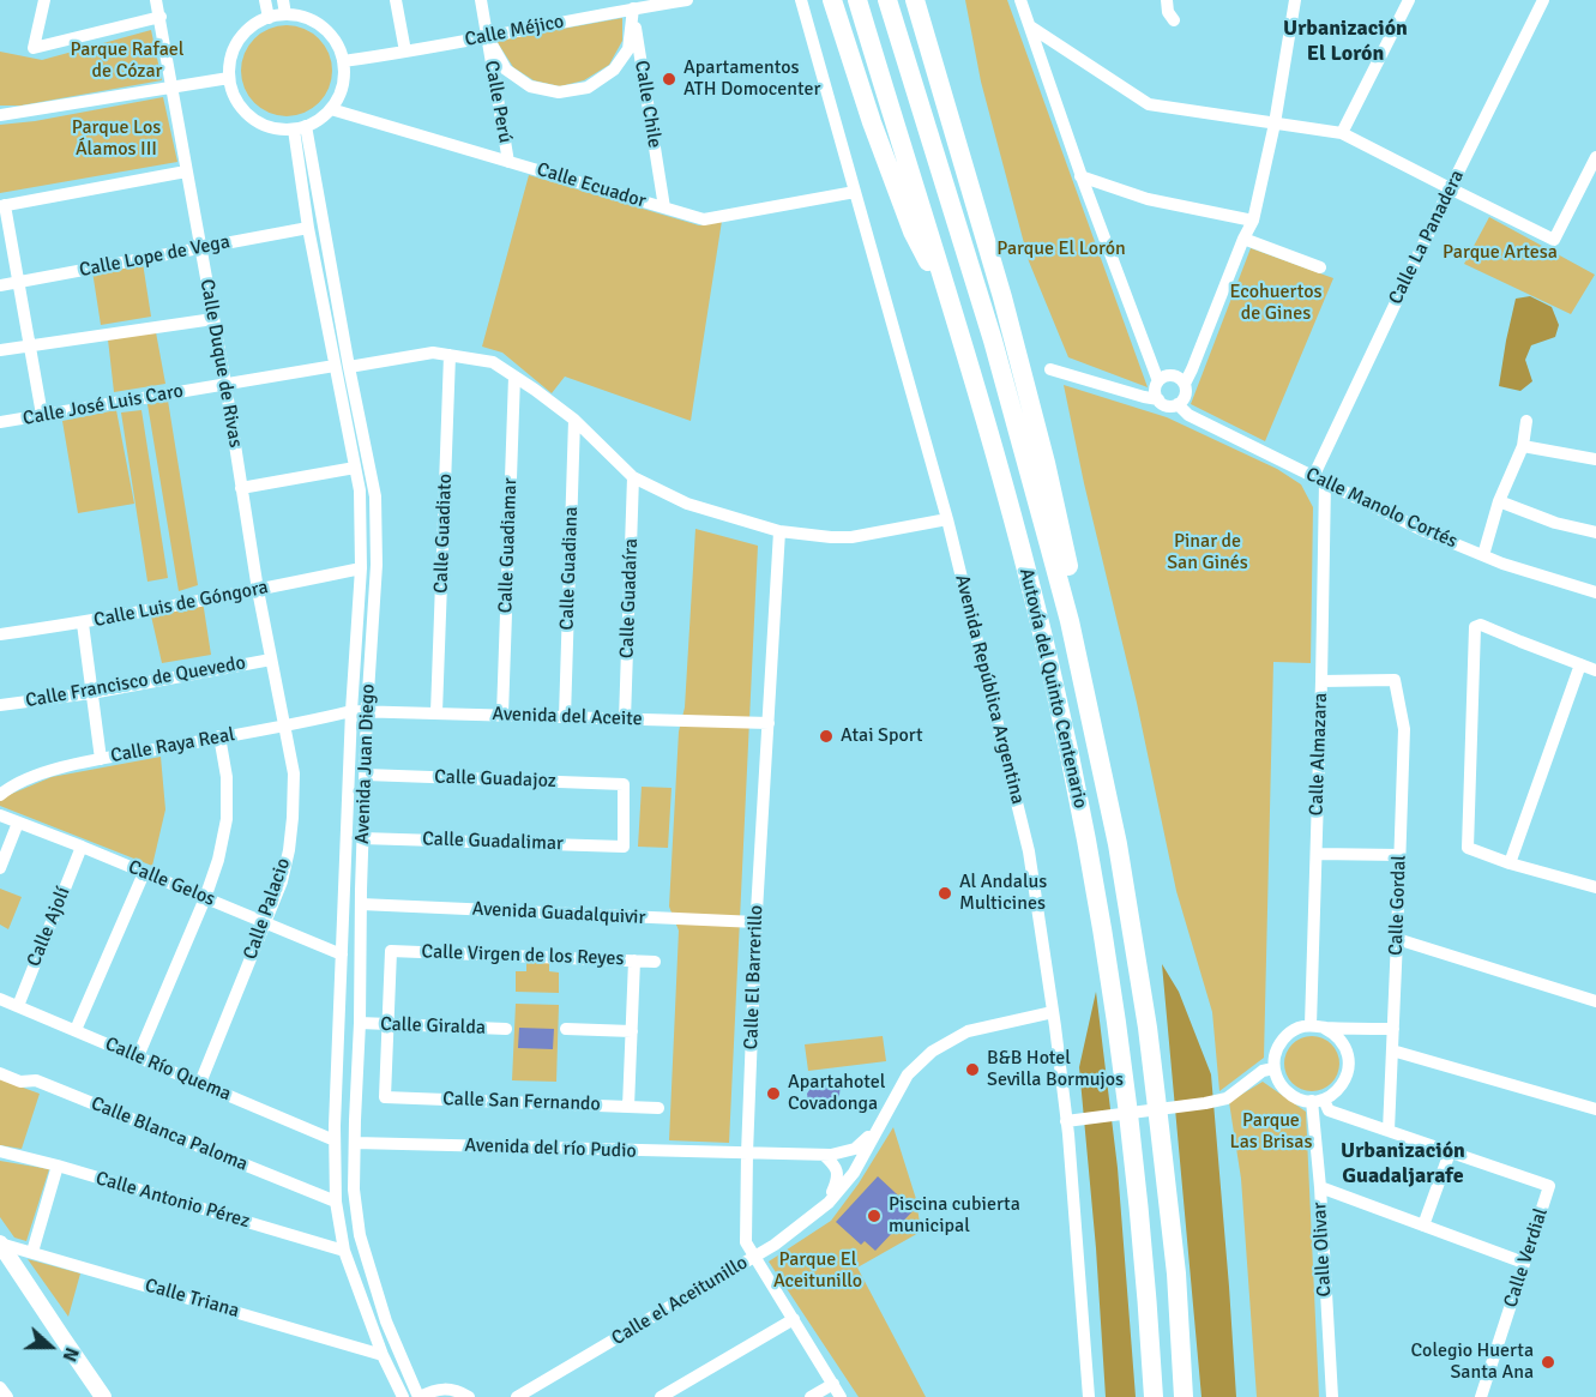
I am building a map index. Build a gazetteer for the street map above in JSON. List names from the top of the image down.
{
  "streets": {
    "highway": ["Autovía del Quinto Centenario"],
    "street": [
      "Calle Méjico",
      "Calle Perú",
      "Calle Chile",
      "Calle Ecuador",
      "Calle La Panadera",
      "Calle Lope de Vega",
      "Calle Duque de Rivas",
      "Calle José Luis Caro",
      "Calle Manolo Cortés",
      "Calle Guadiato",
      "Calle Guadiamar",
      "Calle Guadiana",
      "Calle Guadaíra",
      "Calle Luis de Góngora",
      "Calle Francisco de Quevedo",
      "Avenida República Argentina",
      "Avenida del Aceite",
      "Calle Raya Real",
      "Calle Almazara",
      "Avenida Juan Diego",
      "Calle Guadajoz",
      "Calle Guadalimar",
      "Calle Gelos",
      "Calle Gordal",
      "Calle Palacio",
      "Avenida Guadalquivir",
      "Calle Ajolí",
      "Calle Virgen de los Reyes",
      "Calle El Barrerillo",
      "Calle Giralda",
      "Calle Río Quema",
      "Calle San Fernando",
      "Calle Blanca Paloma",
      "Avenida del río Pudio",
      "Calle Antonio Pérez",
      "Calle Olivar",
      "Calle Verdial",
      "Calle Triana",
      "Calle el Aceitunillo"
    ]
  },
  "crossings": [
    ["Calle Méjico", "Calle Perú"],
    ["Calle Méjico", "Calle Chile"],
    ["Calle Méjico", "Calle Ecuador"],
    ["Calle Méjico", "Avenida Juan Diego"],
    ["Calle Perú", "Calle Ecuador"],
    ["Calle Chile", "Calle Ecuador"],
    ["Calle Ecuador", "Avenida República Argentina"],
    ["Calle Ecuador", "Avenida Juan Diego"],
    ["Calle La Panadera", "Calle Manolo Cortés"],
    ["Calle La Panadera", "Calle Almazara"],
    ["Calle Lope de Vega", "Calle Duque de Rivas"],
    ["Calle Lope de Vega", "Avenida Juan Diego"],
    ["Calle Duque de Rivas", "Calle José Luis Caro"],
    ["Calle Duque de Rivas", "Calle Luis de Góngora"],
    ["Calle Duque de Rivas", "Calle Francisco de Quevedo"],
    ["Calle Duque de Rivas", "Calle Raya Real"],
    ["Calle Duque de Rivas", "Calle Palacio"],
    ["Calle José Luis Caro", "Avenida Juan Diego"],
    ["Calle Manolo Cortés", "Calle Almazara"],
    ["Calle Guadiato", "Avenida del Aceite"],
    ["Calle Guadiamar", "Avenida del Aceite"],
    ["Calle Guadiana", "Avenida del Aceite"],
    ["Calle Guadaíra", "Avenida del Aceite"],
    ["Calle Luis de Góngora", "Avenida Juan Diego"],
    ["Avenida República Argentina", "Calle el Aceitunillo"],
    ["Avenida del Aceite", "Calle Raya Real"],
    ["Avenida del Aceite", "Avenida Juan Diego"],
    ["Avenida del Aceite", "Calle El Barrerillo"],
    ["Calle Raya Real", "Avenida Juan Diego"],
    ["Calle Raya Real", "Calle Palacio"],
    ["Calle Almazara", "Calle Gordal"],
    ["Calle Almazara", "Calle Olivar"],
    ["Calle Almazara", "Calle Verdial"],
    ["Avenida Juan Diego", "Calle Guadajoz"],
    ["Avenida Juan Diego", "Calle Guadalimar"],
    ["Avenida Juan Diego", "Calle Gelos"],
    ["Avenida Juan Diego", "Avenida Guadalquivir"],
    ["Avenida Juan Diego", "Calle Giralda"],
    ["Avenida Juan Diego", "Calle Río Quema"],
    ["Avenida Juan Diego", "Calle Blanca Paloma"],
    ["Avenida Juan Diego", "Avenida del río Pudio"],
    ["Avenida Juan Diego", "Calle Antonio Pérez"],
    ["Avenida Juan Diego", "Calle Triana"],
    ["Calle Guadajoz", "Calle Guadalimar"],
    ["Calle Gelos", "Calle Palacio"],
    ["Calle Gelos", "Calle Ajolí"],
    ["Calle Gordal", "Calle Verdial"],
    ["Calle Palacio", "Calle Río Quema"],
    ["Avenida Guadalquivir", "Calle El Barrerillo"],
    ["Calle Ajolí", "Calle Río Quema"],
    ["Calle Virgen de los Reyes", "Calle Giralda"],
    ["Calle Virgen de los Reyes", "Calle San Fernando"],
    ["Calle El Barrerillo", "Avenida del río Pudio"],
    ["Calle El Barrerillo", "Calle el Aceitunillo"],
    ["Calle Giralda", "Calle San Fernando"],
    ["Avenida del río Pudio", "Calle el Aceitunillo"],
    ["Calle Olivar", "Calle Verdial"]
  ],
  "districts": ["Urbanización El Lorón", "Urbanización Guadaljarafe"],
  "parks": [
    "Parque Rafael de Cózar",
    "Parque Los Álamos III",
    "Parque El Lorón",
    "Parque Artesa",
    "Ecohuertos de Gines",
    "Pinar de San Ginés",
    "Parque Las Brisas",
    "Parque El Aceitunillo"
  ],
  "places": [
    "Apartamentos ATH Domocenter",
    "Atai Sport",
    "Al Andalus Multicines",
    "B&B Hotel Sevilla Bormujos",
    "Apartahotel Covadonga",
    "Piscina cubierta municipal",
    "Colegio Huerta Santa Ana"
  ],
  "north": "right"
}
